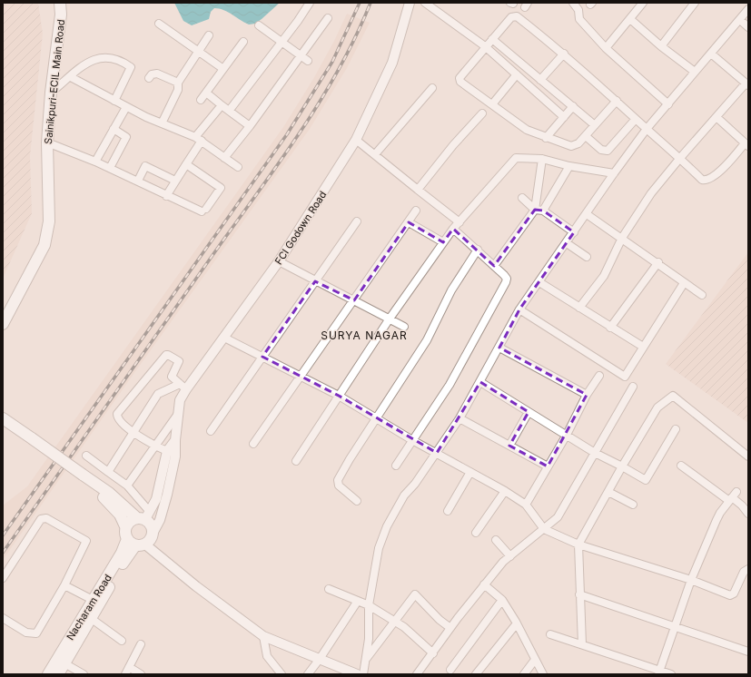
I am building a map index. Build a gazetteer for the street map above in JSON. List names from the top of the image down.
{
  "streets": {
    "main road": ["Sainikpuri-ECIL Main Road", "Nacharam Road"],
    "street": ["FCI Godown Road"]
  },
  "crossings": [
    ["FCI Godown Road", "Nacharam Road"]
  ],
  "districts": ["SURYA NAGAR"]
}
